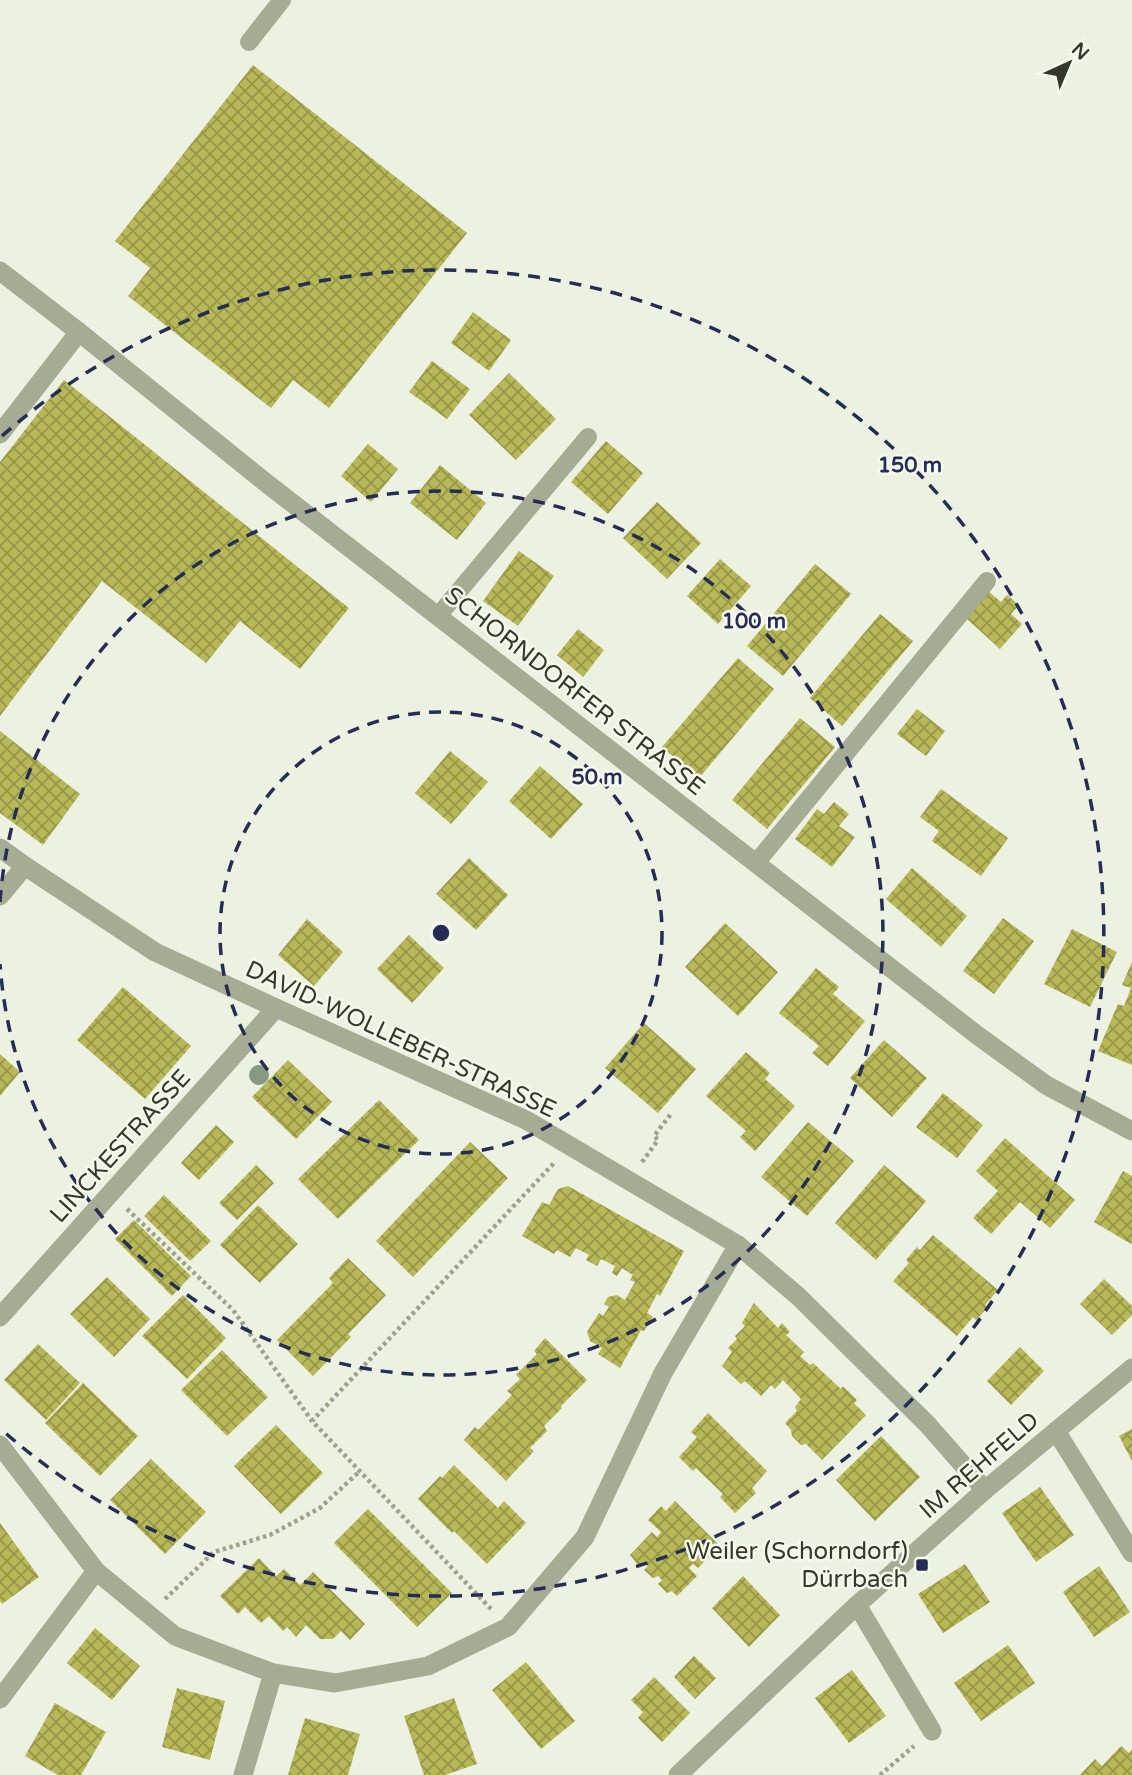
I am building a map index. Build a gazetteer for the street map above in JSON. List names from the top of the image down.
{
  "streets": {
    "street": [
      "SCHORNDORFER STRASSE",
      "DAVID-WOLLEBER-STRASSE",
      "LINCKESTRASSE",
      "IM REHFELD"
    ]
  },
  "crossings": [
    ["DAVID-WOLLEBER-STRASSE", "LINCKESTRASSE"],
    ["DAVID-WOLLEBER-STRASSE", "IM REHFELD"]
  ],
  "places": {
    "transit": ["Weiler (Schorndorf) Dürrbach"]
  },
  "north": "top right",
  "rings": ["150 m", "100 m", "50 m"]
}
